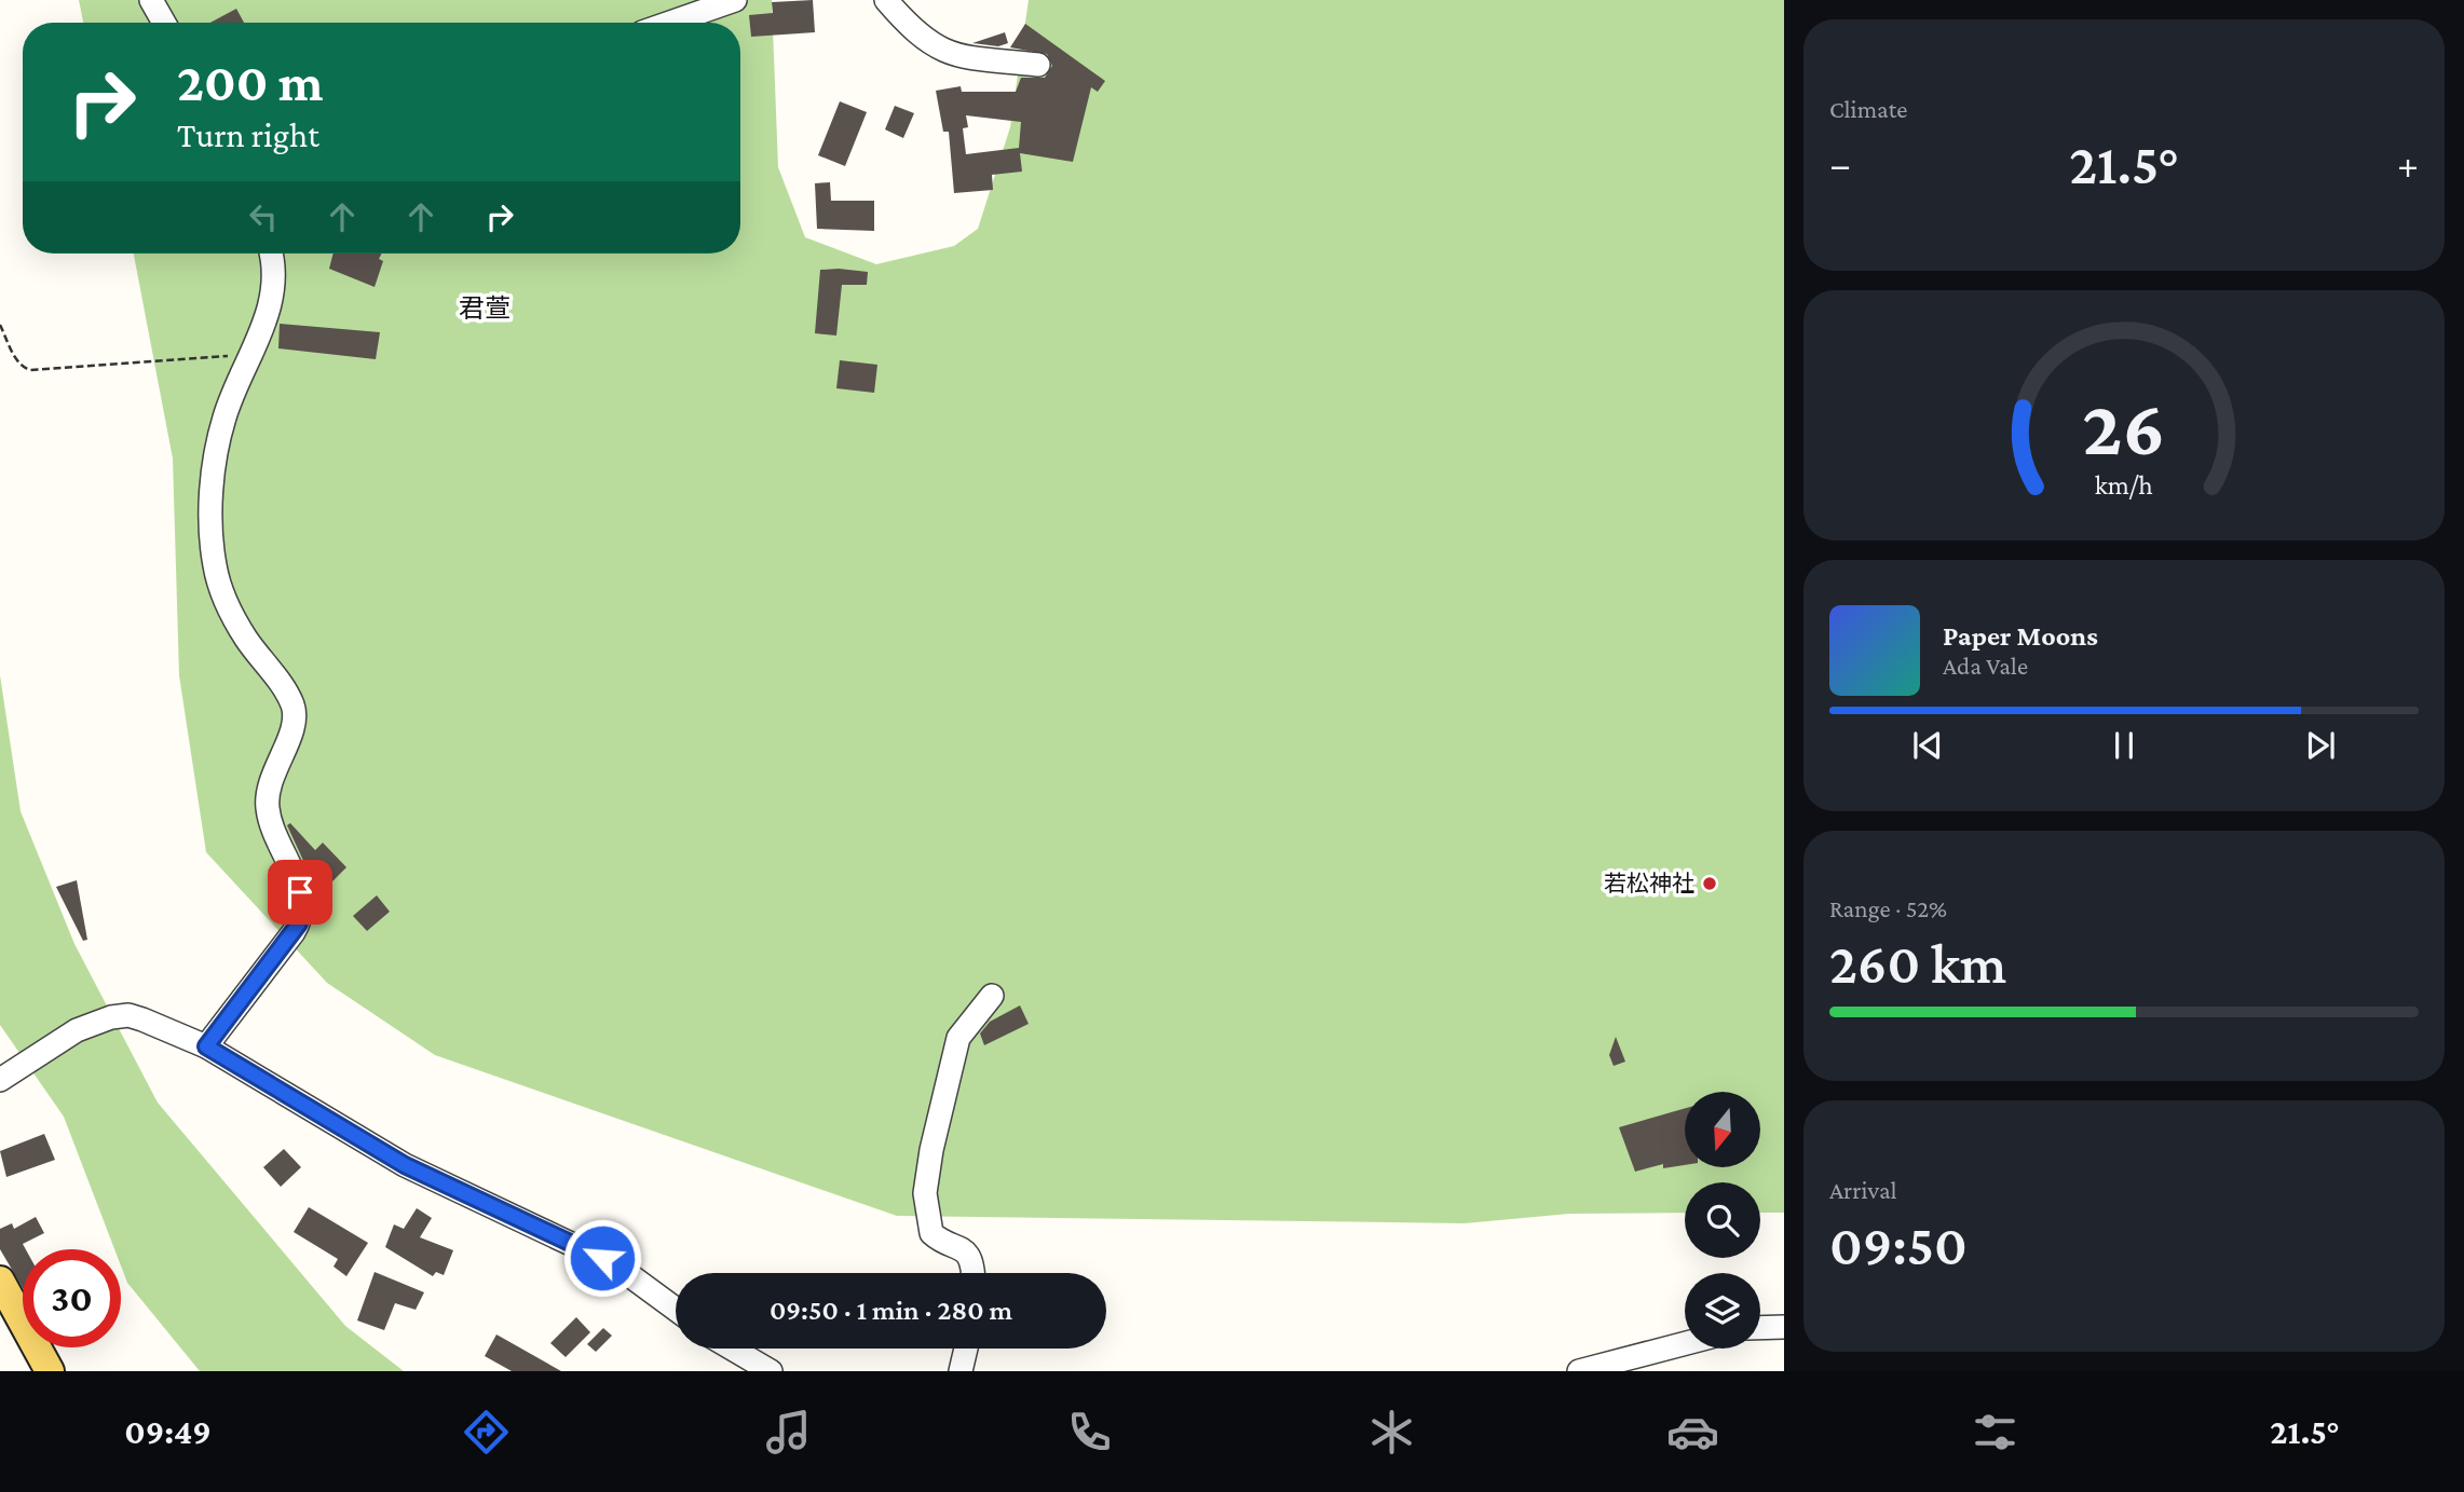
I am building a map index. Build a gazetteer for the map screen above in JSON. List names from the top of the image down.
{
  "districts": ["君萱"],
  "places": ["若松神社"],
  "north": "bottom",
  "page": {
    "tile": [
      "Climate",
      ["Range · 52%", "260 km"],
      ["Arrival", "09:50"]
    ],
    "turn": ["200 m", "Turn right"],
    "heat": ["−", "21.5°", "+"],
    "song": ["Paper Moons", "Ada Vale"],
    "limit": "30",
    "trip": "09:50 · 1 min · 280 m",
    "tabs": ["09:49", "21.5°"],
    "gauge": ["26", "km/h"]
  }
}
